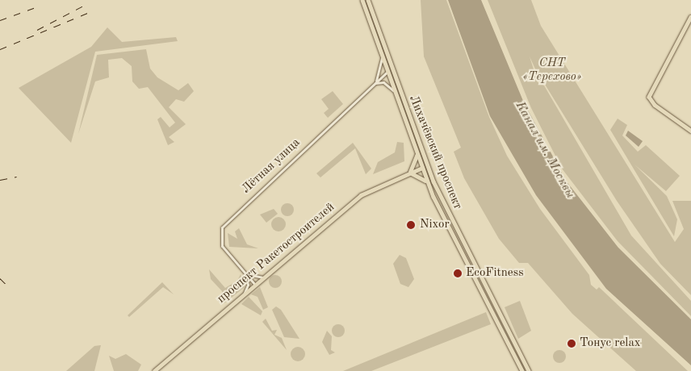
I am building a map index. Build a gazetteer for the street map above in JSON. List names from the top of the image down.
{
  "streets": {
    "main road": ["Лихачёвский проспект", "проспект Ракетостроителей"],
    "street": ["Лётная улица"]
  },
  "crossings": [
    ["Лихачёвский проспект", "Лётная улица"],
    ["Лихачёвский проспект", "проспект Ракетостроителей"],
    ["Лётная улица", "проспект Ракетостроителей"]
  ],
  "water": ["Канал им. Москвы"],
  "parks": ["СНТ «Терехово»"],
  "places": ["Nixor", "EcoFitness", "Тонус relax"]
}
